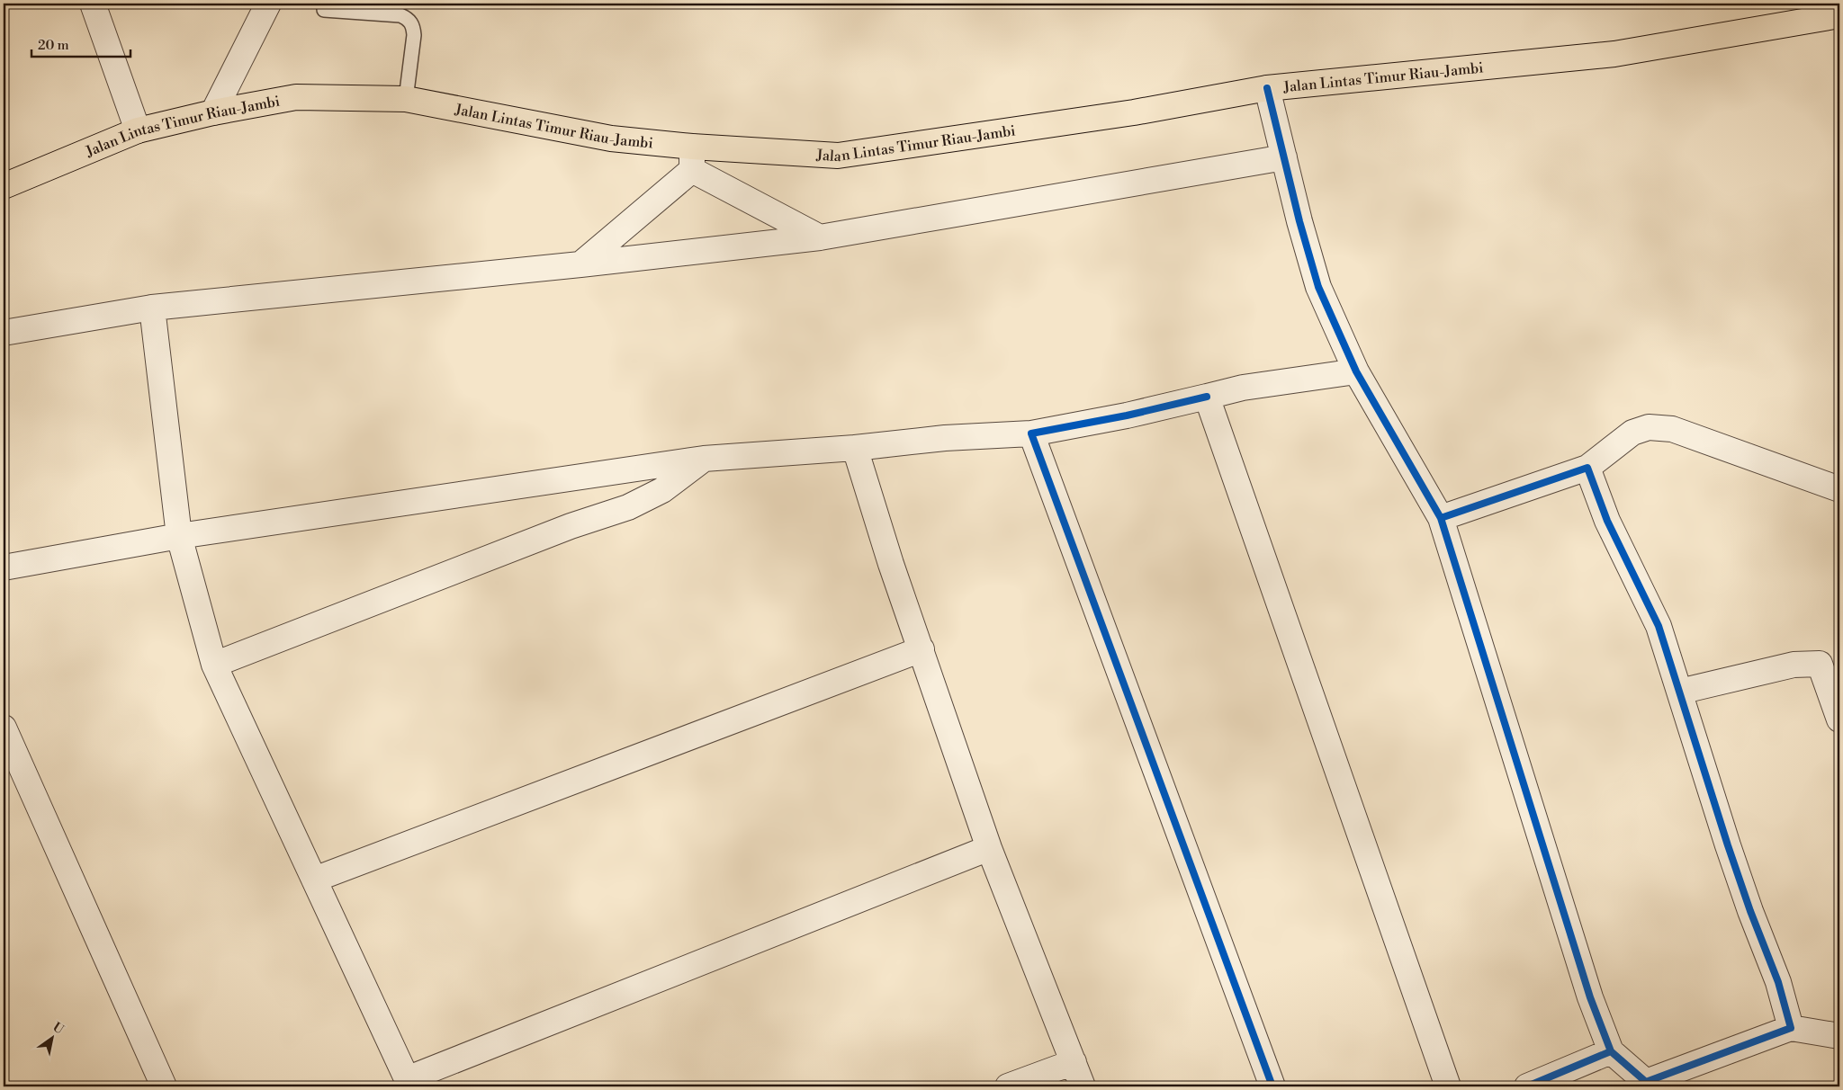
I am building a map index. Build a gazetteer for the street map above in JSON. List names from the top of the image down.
{
  "streets": {
    "highway": ["Jalan Lintas Timur Riau-Jambi"]
  },
  "scale_bar": "20 m",
  "north": "top right"
}
